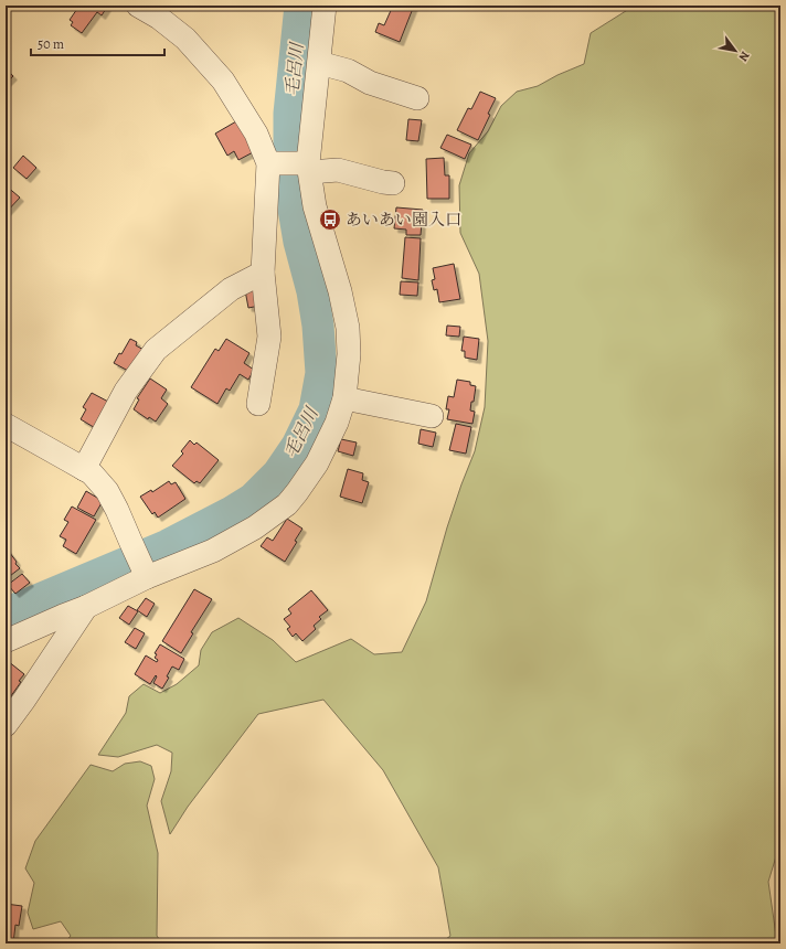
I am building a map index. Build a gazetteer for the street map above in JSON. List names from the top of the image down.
{
  "water": ["毛呂川"],
  "places": {
    "bus stop": ["あいあい園入口"]
  },
  "scale_bar": "50 m",
  "north": "bottom right"
}
